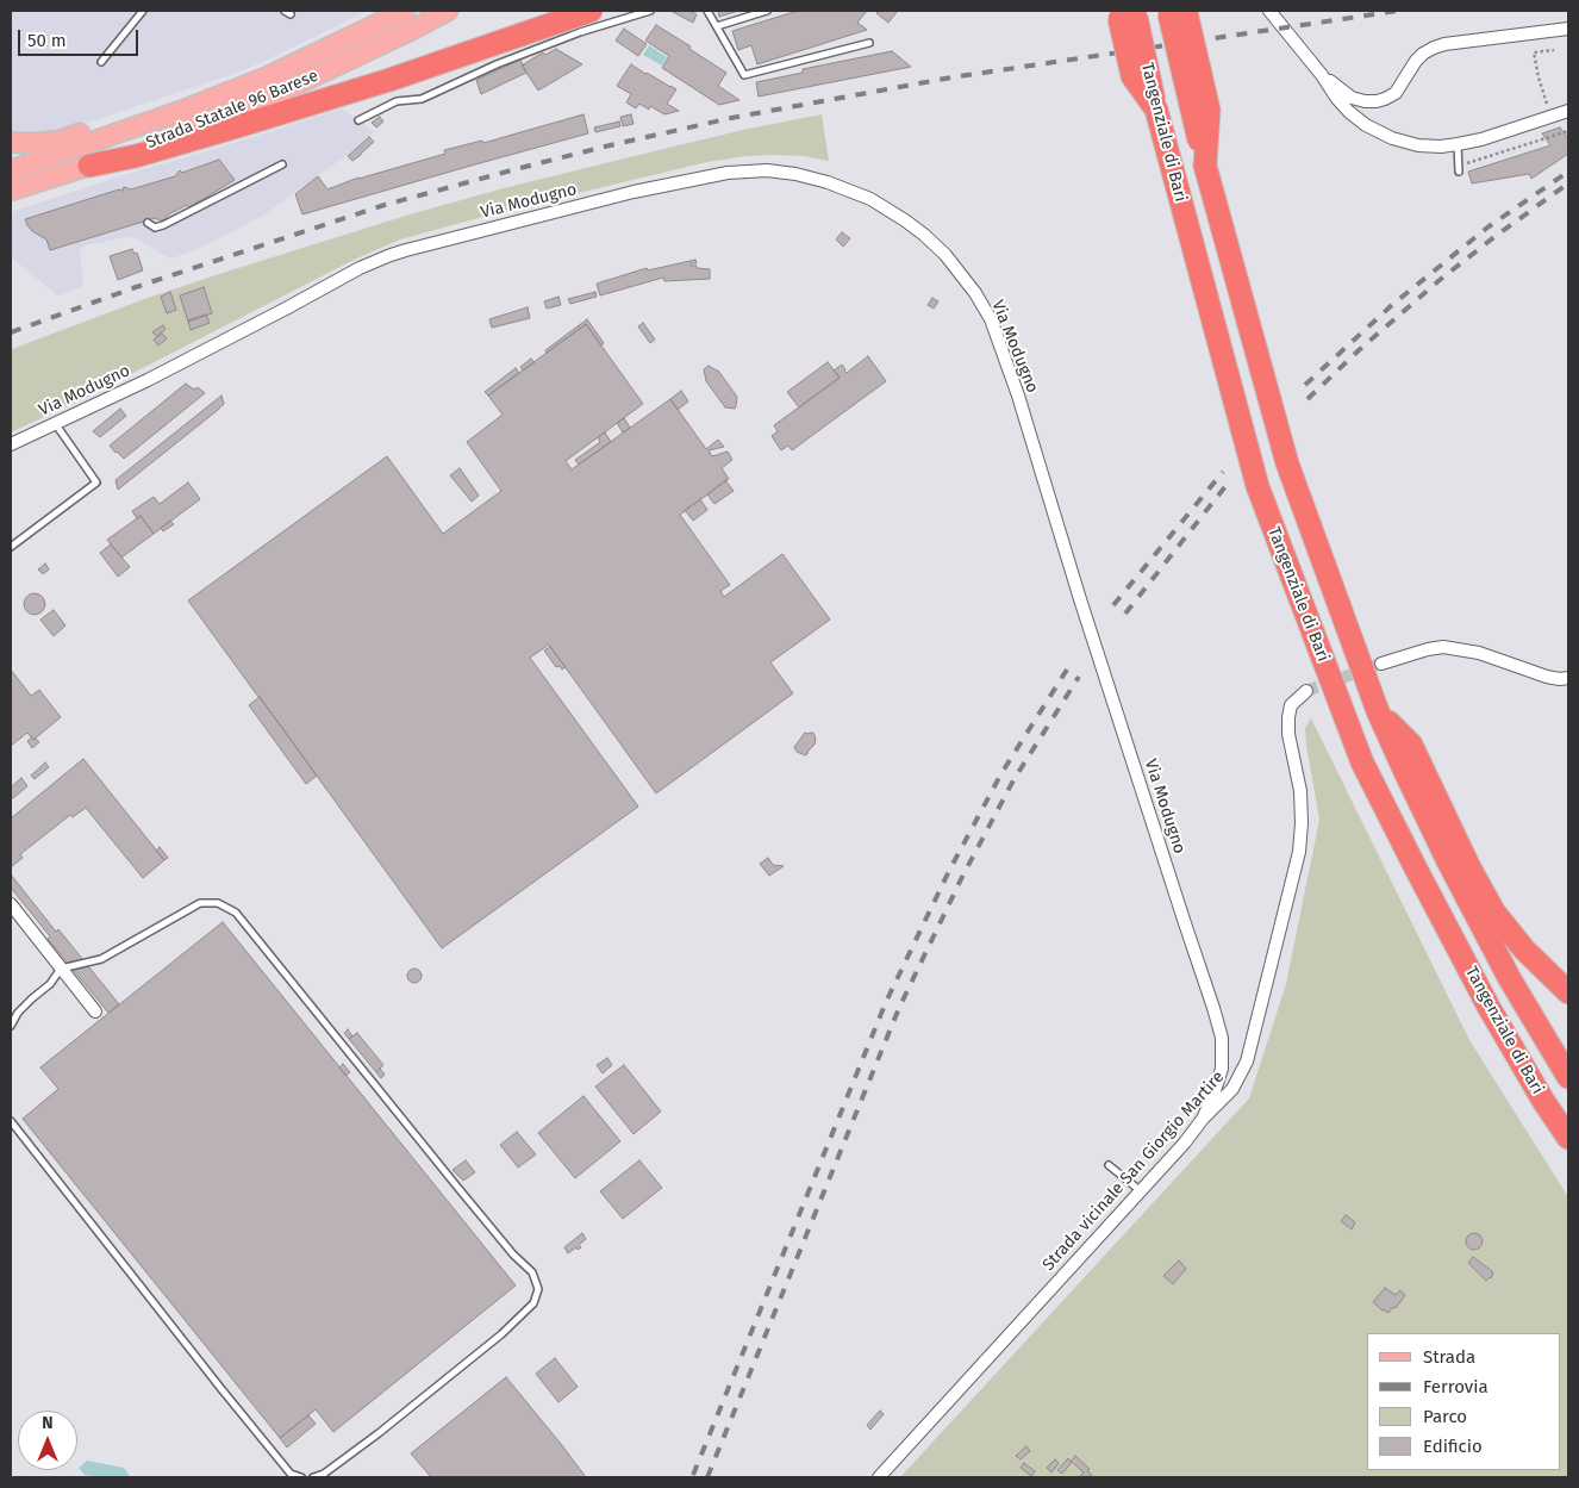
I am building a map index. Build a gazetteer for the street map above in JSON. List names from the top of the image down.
{
  "streets": {
    "highway": ["Tangenziale di Bari"],
    "main road": ["Strada Statale 96 Barese"],
    "street": ["Via Modugno", "Strada vicinale San Giorgio Martire"]
  },
  "crossings": [
    ["Via Modugno", "Strada vicinale San Giorgio Martire"]
  ],
  "legend": [
    "Strada",
    "Ferrovia",
    "Parco",
    "Edificio"
  ],
  "scale_bar": "50 m",
  "north": "top"
}
